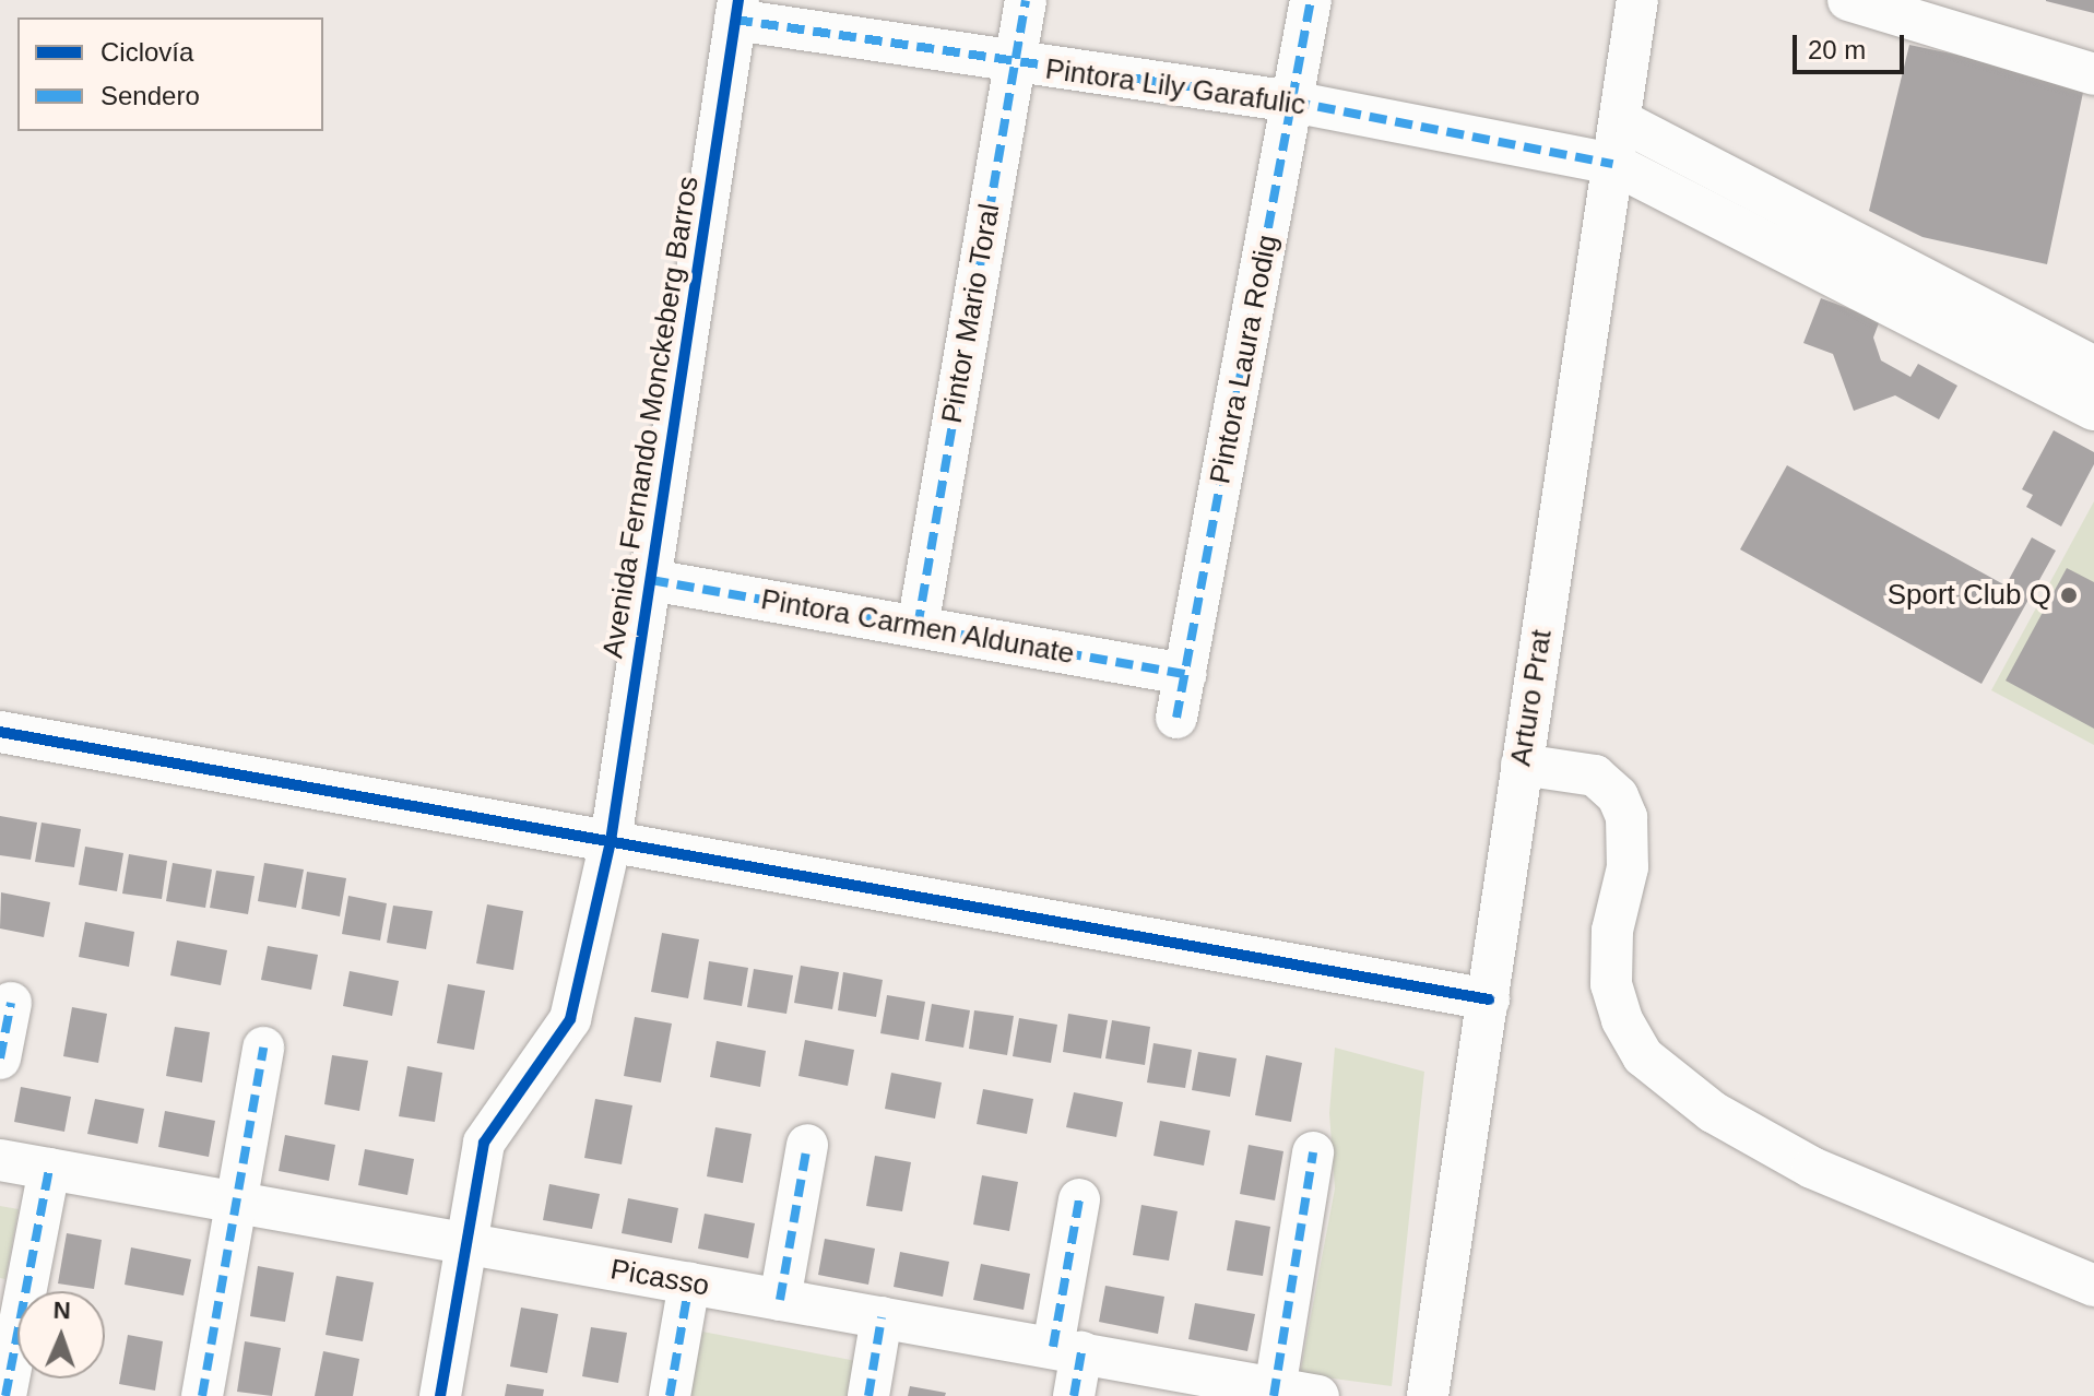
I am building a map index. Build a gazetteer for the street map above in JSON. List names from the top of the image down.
{
  "streets": {
    "street": [
      "Pintora Lily Garafulic",
      "Pintor Mario Toral",
      "Pintora Laura Rodig",
      "Avenida Fernando Monckeberg Barros",
      "Pintora Carmen Aldunate",
      "Arturo Prat",
      "Picasso"
    ]
  },
  "crossings": [
    ["Pintora Lily Garafulic", "Pintor Mario Toral"],
    ["Pintora Lily Garafulic", "Pintora Laura Rodig"],
    ["Pintora Lily Garafulic", "Avenida Fernando Monckeberg Barros"],
    ["Pintora Lily Garafulic", "Arturo Prat"],
    ["Pintor Mario Toral", "Pintora Carmen Aldunate"],
    ["Pintora Laura Rodig", "Pintora Carmen Aldunate"],
    ["Avenida Fernando Monckeberg Barros", "Pintora Carmen Aldunate"],
    ["Avenida Fernando Monckeberg Barros", "Picasso"]
  ],
  "places": ["Sport Club Q"],
  "legend": ["Ciclovía", "Sendero"],
  "scale_bar": "20 m",
  "north": "top"
}
